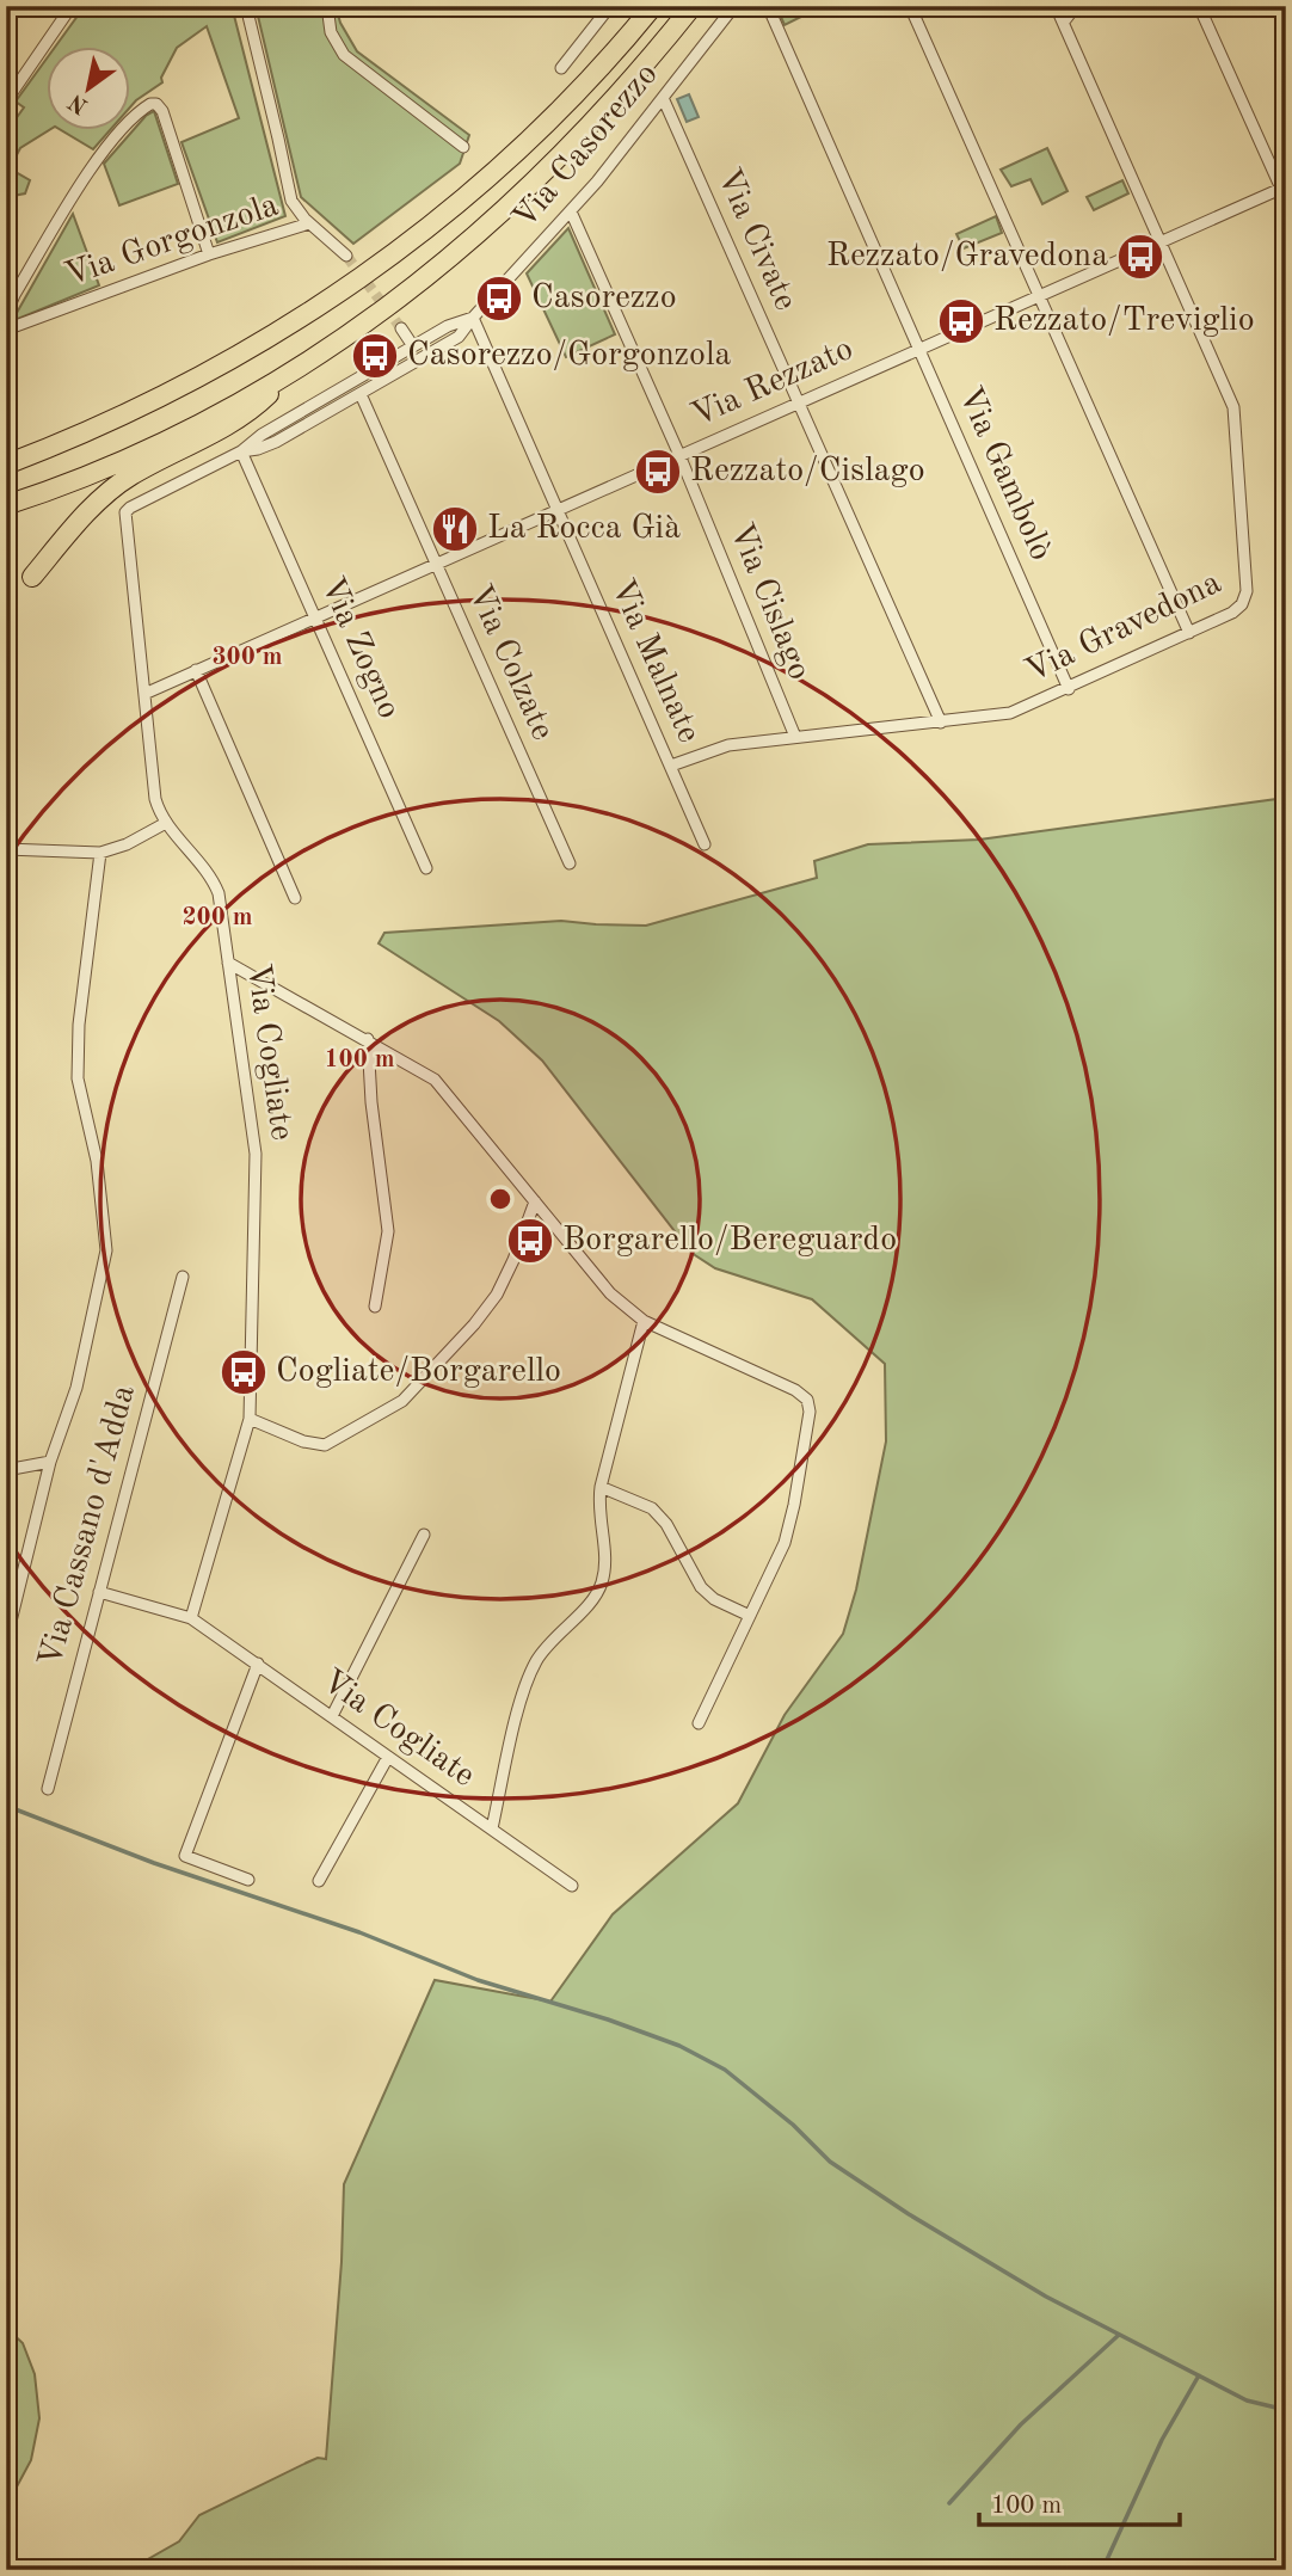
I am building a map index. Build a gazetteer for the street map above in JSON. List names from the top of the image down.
{
  "streets": {
    "street": [
      "Via Casorezzo",
      "Via Civate",
      "Via Gorgonzola",
      "Via Rezzato",
      "Via Gambolò",
      "Via Cislago",
      "Via Gravedona",
      "Via Zogno",
      "Via Malnate",
      "Via Colzate",
      "Via Cogliate",
      "Via Cassano d'Adda"
    ]
  },
  "crossings": [
    ["Via Casorezzo", "Via Civate"],
    ["Via Casorezzo", "Via Cislago"],
    ["Via Casorezzo", "Via Zogno"],
    ["Via Casorezzo", "Via Malnate"],
    ["Via Casorezzo", "Via Colzate"],
    ["Via Casorezzo", "Via Cogliate"],
    ["Via Civate", "Via Rezzato"],
    ["Via Civate", "Via Gravedona"],
    ["Via Rezzato", "Via Gambolò"],
    ["Via Rezzato", "Via Cislago"],
    ["Via Rezzato", "Via Gravedona"],
    ["Via Rezzato", "Via Zogno"],
    ["Via Rezzato", "Via Malnate"],
    ["Via Rezzato", "Via Colzate"],
    ["Via Rezzato", "Via Cogliate"],
    ["Via Gambolò", "Via Gravedona"],
    ["Via Cislago", "Via Gravedona"],
    ["Via Gravedona", "Via Malnate"],
    ["Via Cogliate", "Via Cassano d'Adda"]
  ],
  "places": {
    "bus stop": [
      "Rezzato/Gravedona",
      "Casorezzo",
      "Rezzato/Treviglio",
      "Casorezzo/Gorgonzola",
      "Rezzato/Cislago",
      "Borgarello/Bereguardo",
      "Cogliate/Borgarello"
    ],
    "restaurant": ["La Rocca Già"]
  },
  "scale_bar": "100 m",
  "north": "bottom left",
  "rings": ["300 m", "200 m", "100 m"]
}
